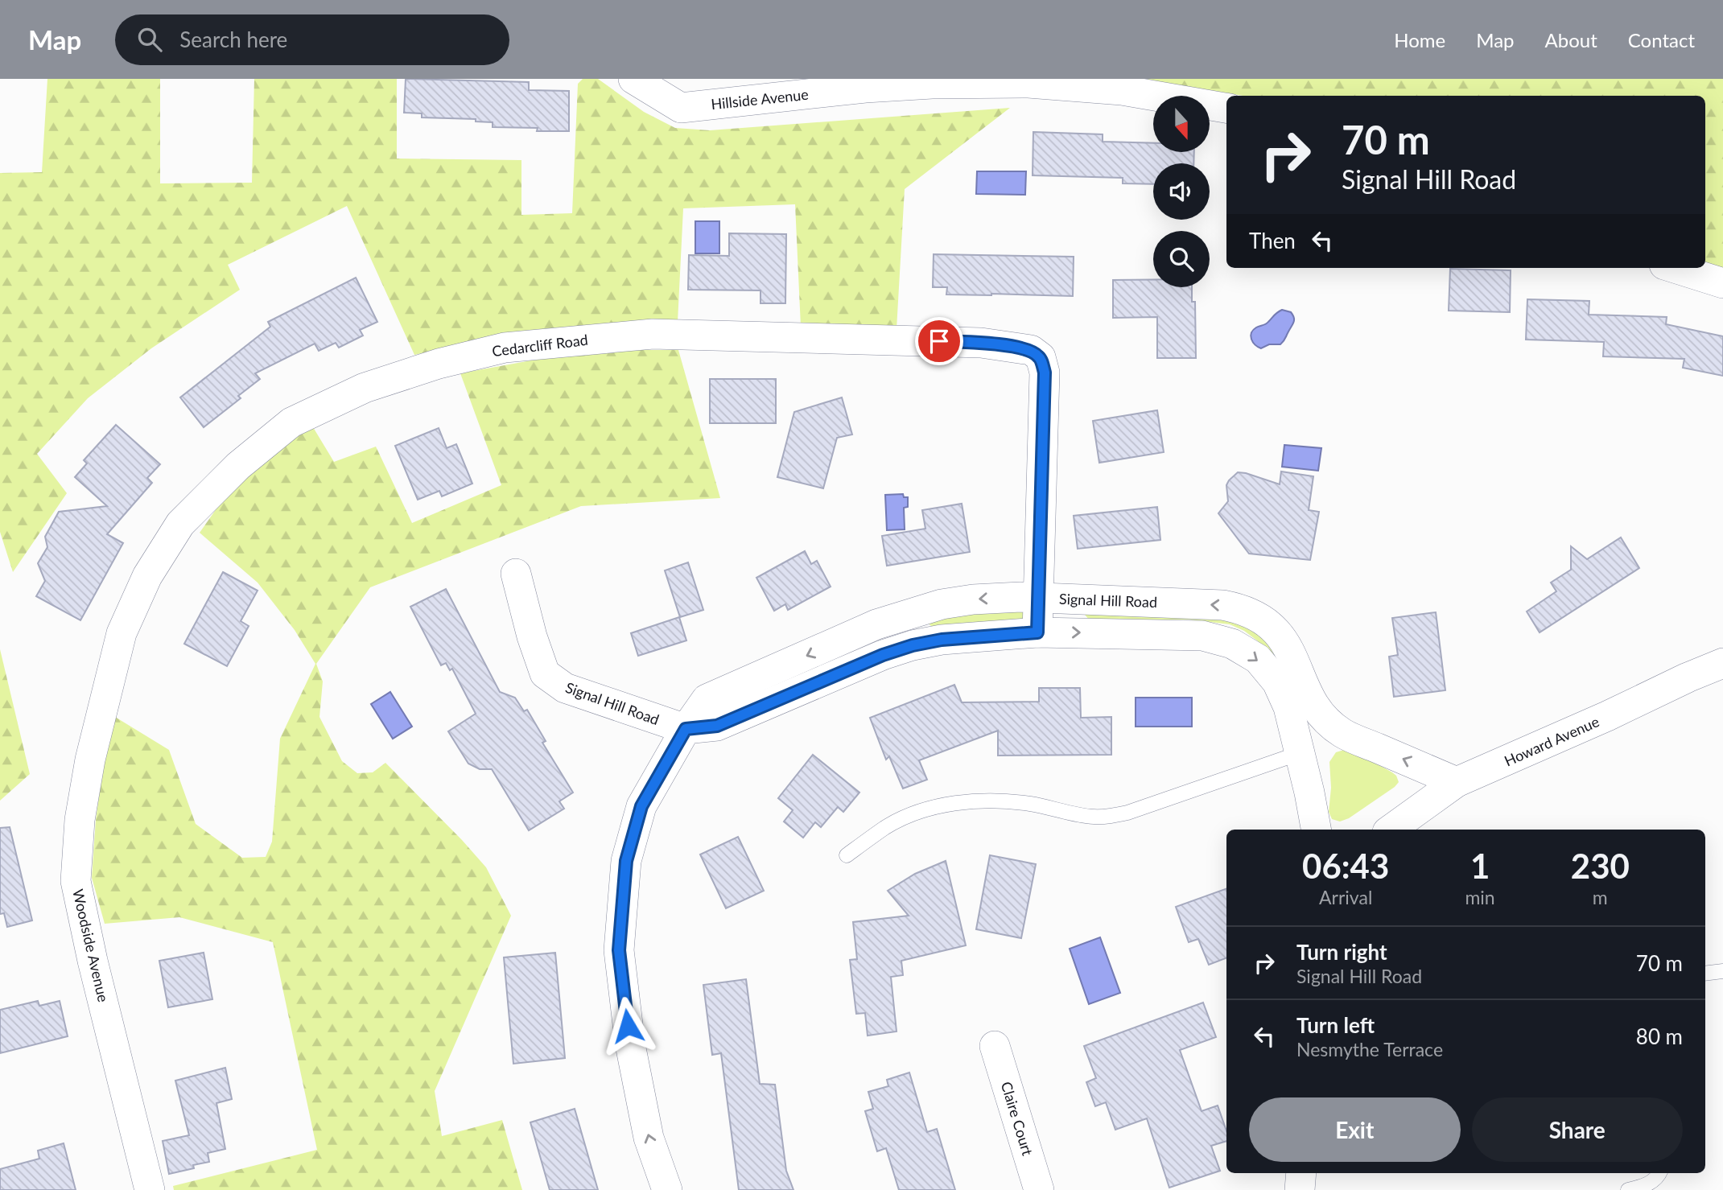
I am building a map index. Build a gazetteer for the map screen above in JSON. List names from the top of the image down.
{
  "streets": {
    "street": [
      "Hillside Avenue",
      "Cedarcliff Road",
      "Signal Hill Road",
      "Howard Avenue",
      "Woodside Avenue",
      "Claire Court"
    ]
  },
  "crossings": [
    ["Cedarcliff Road", "Signal Hill Road"],
    ["Cedarcliff Road", "Woodside Avenue"],
    ["Signal Hill Road", "Howard Avenue"]
  ],
  "north": "bottom",
  "page": {
    "header": "Map",
    "search": "Search here",
    "nav": [
      "Home",
      "Map",
      "About",
      "Contact"
    ],
    "turn": ["70 m", "Signal Hill Road"],
    "then": "Then",
    "eta": [
      "06:43",
      "Arrival",
      "1",
      "min",
      "230",
      "m"
    ],
    "list": [
      {
        "name": "Turn right",
        "note": "Signal Hill Road",
        "value": "70 m"
      },
      {
        "name": "Turn left",
        "note": "Nesmythe Terrace",
        "value": "80 m"
      }
    ],
    "buttons": ["Exit", "Share"]
  }
}
